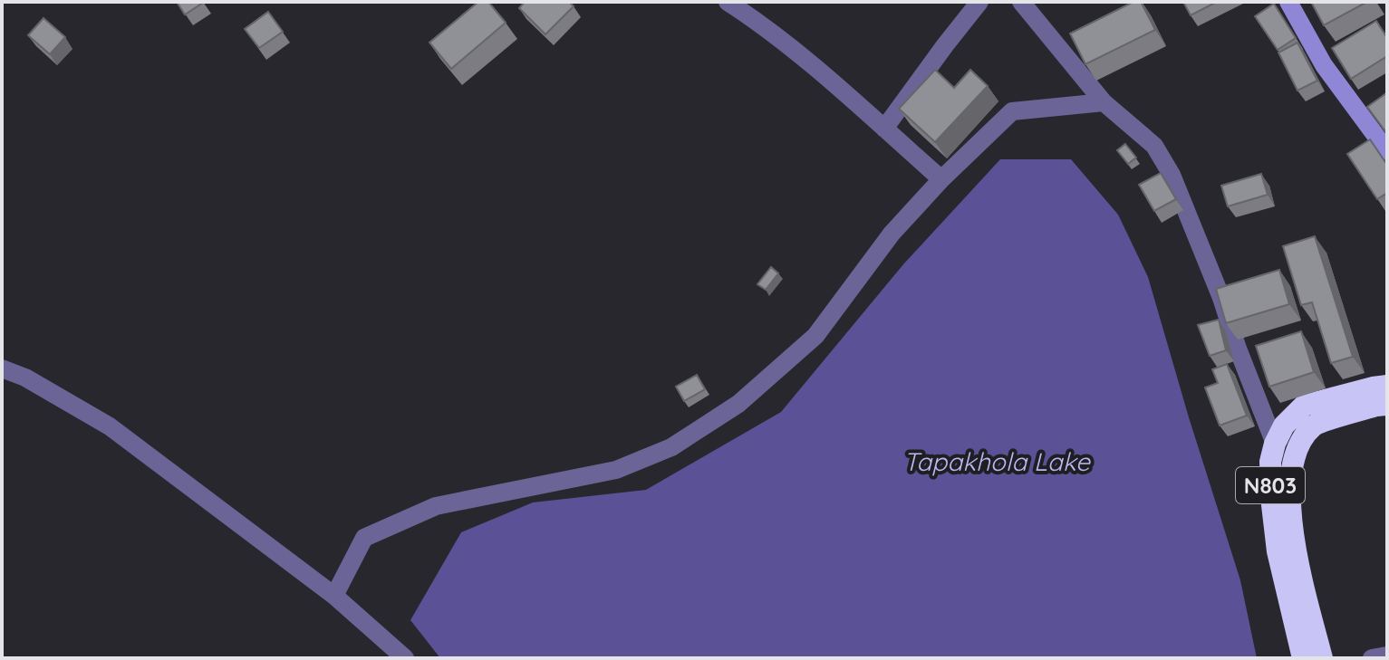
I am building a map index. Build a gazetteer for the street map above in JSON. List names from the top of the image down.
{
  "streets": {
    "highway": ["N803"]
  },
  "water": ["Tapakhola Lake"]
}
